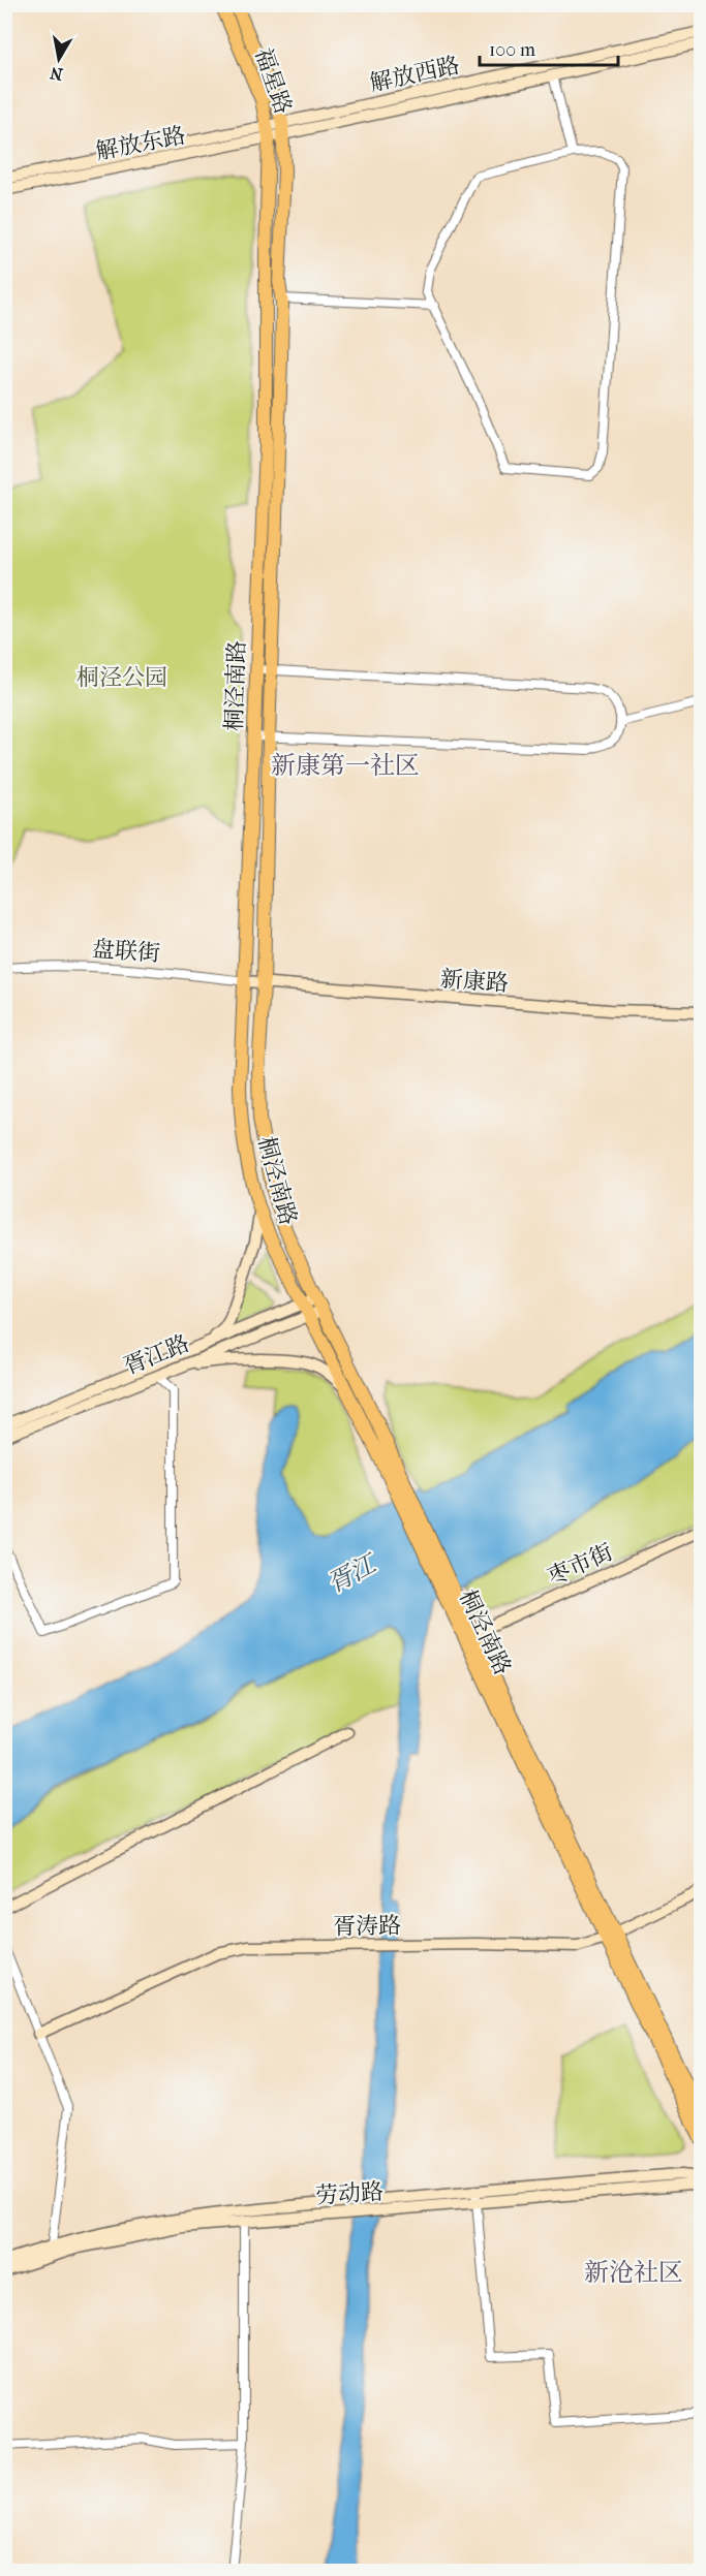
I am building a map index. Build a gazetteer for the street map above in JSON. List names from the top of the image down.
{
  "streets": {
    "main road": [
      "解放西路",
      "福星路",
      "解放东路",
      "桐泾南路",
      "新康路",
      "胥江路",
      "枣市街",
      "胥涛路",
      "劳动路"
    ],
    "street": ["盘联街"]
  },
  "crossings": [
    ["解放西路", "福星路"],
    ["解放西路", "解放东路"],
    ["解放西路", "桐泾南路"],
    ["福星路", "解放东路"],
    ["福星路", "桐泾南路"],
    ["解放东路", "桐泾南路"],
    ["桐泾南路", "盘联街"],
    ["桐泾南路", "新康路"],
    ["桐泾南路", "胥江路"],
    ["桐泾南路", "枣市街"],
    ["桐泾南路", "胥涛路"],
    ["盘联街", "新康路"]
  ],
  "districts": ["新康第一社区", "新沧社区"],
  "water": ["胥江"],
  "parks": ["桐泾公园"],
  "scale_bar": "100 m",
  "north": "bottom"
}
